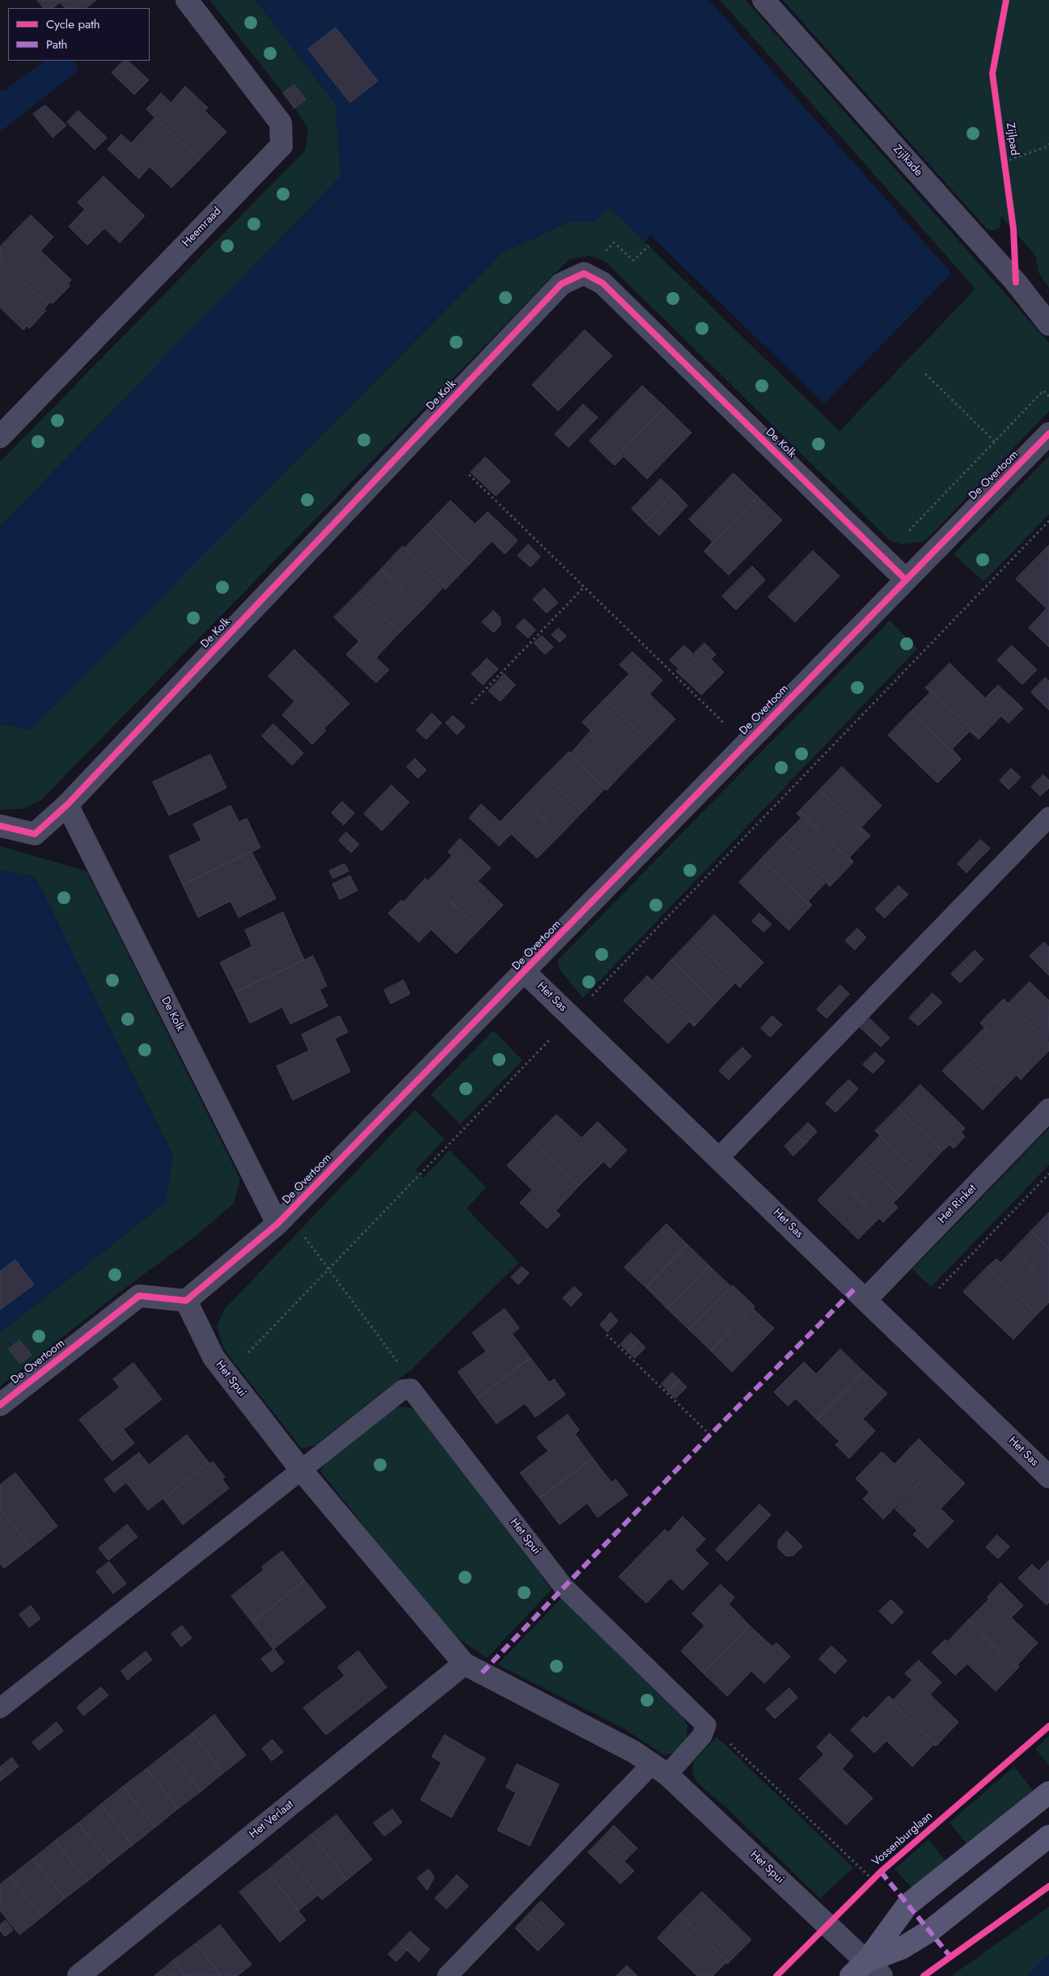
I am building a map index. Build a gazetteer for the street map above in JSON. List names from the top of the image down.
{
  "streets": {
    "street": [
      "Zijlkade",
      "Heemraad",
      "De Kolk",
      "De Overtoom",
      "Het Sas",
      "Het Rinket",
      "Het Spui",
      "Het Verlaat"
    ],
    "cycle path": ["Zijlpad", "Vossenburglaan"]
  },
  "crossings": [
    ["De Kolk", "De Overtoom"],
    ["De Overtoom", "Het Sas"],
    ["De Overtoom", "Het Spui"],
    ["Het Sas", "Het Rinket"],
    ["Het Spui", "Het Verlaat"]
  ],
  "legend": ["Cycle path", "Path"]
}
